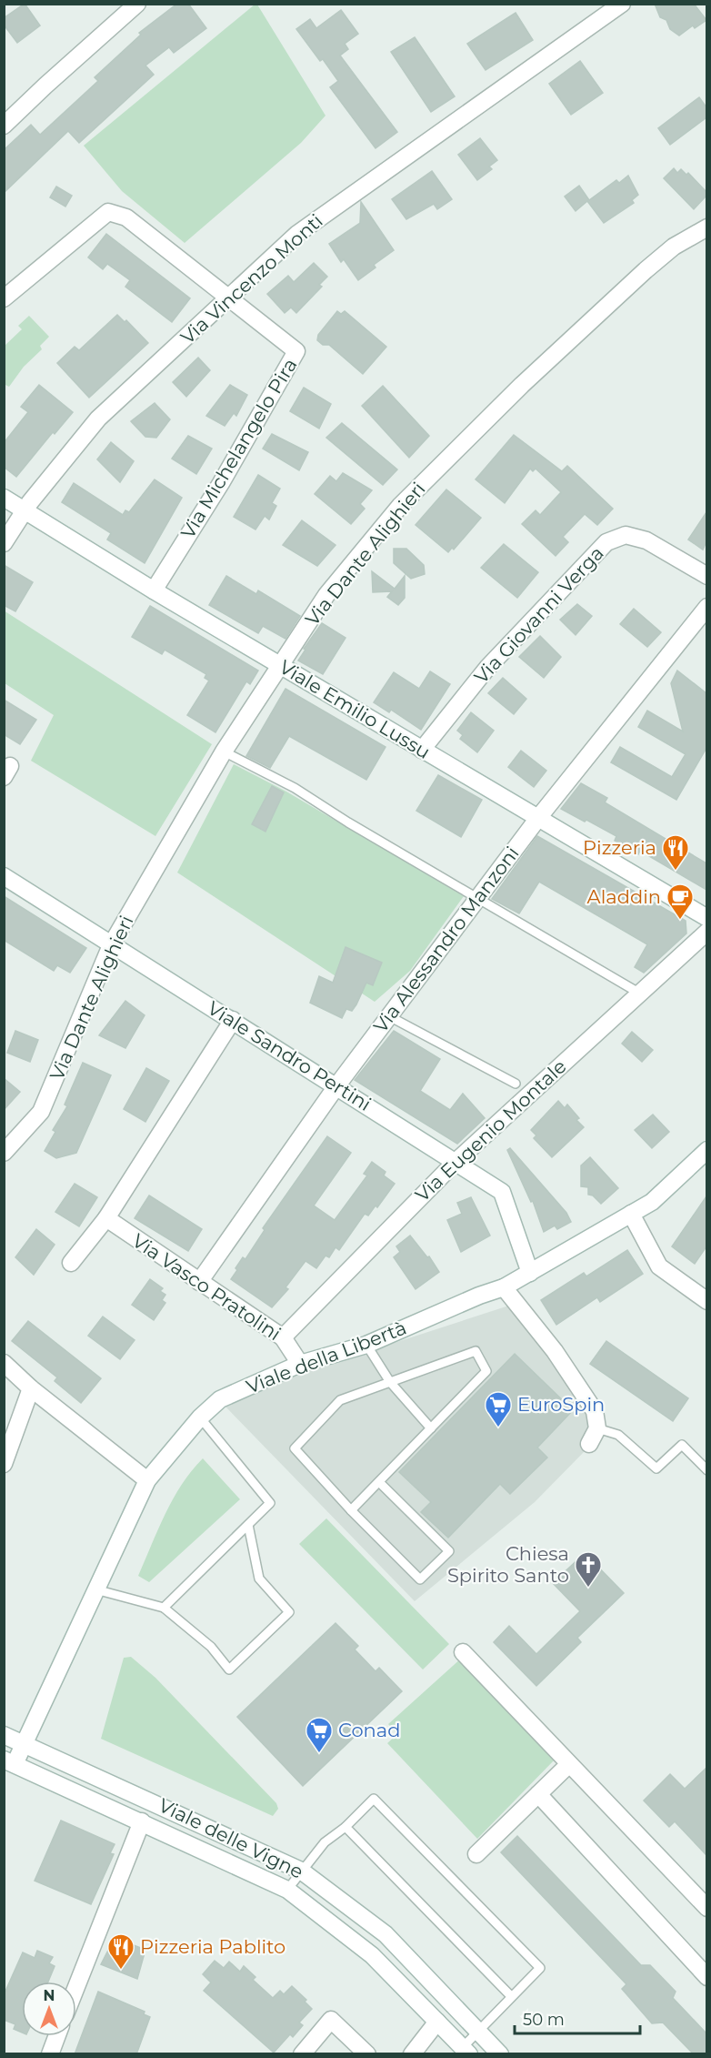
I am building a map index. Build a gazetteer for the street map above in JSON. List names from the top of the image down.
{
  "streets": {
    "street": [
      "Via Vincenzo Monti",
      "Via Michelangelo Pira",
      "Via Dante Alighieri",
      "Via Giovanni Verga",
      "Viale Emilio Lussu",
      "Via Alessandro Manzoni",
      "Viale Sandro Pertini",
      "Via Eugenio Montale",
      "Via Vasco Pratolini",
      "Viale della Libertà",
      "Viale delle Vigne"
    ]
  },
  "crossings": [
    ["Via Vincenzo Monti", "Via Michelangelo Pira"],
    ["Via Vincenzo Monti", "Viale Emilio Lussu"],
    ["Via Michelangelo Pira", "Viale Emilio Lussu"],
    ["Via Dante Alighieri", "Viale Emilio Lussu"],
    ["Via Dante Alighieri", "Viale Sandro Pertini"],
    ["Via Giovanni Verga", "Viale Emilio Lussu"],
    ["Viale Emilio Lussu", "Via Alessandro Manzoni"],
    ["Via Alessandro Manzoni", "Viale Sandro Pertini"],
    ["Via Alessandro Manzoni", "Via Vasco Pratolini"],
    ["Viale Sandro Pertini", "Via Eugenio Montale"],
    ["Viale Sandro Pertini", "Viale della Libertà"],
    ["Via Eugenio Montale", "Via Vasco Pratolini"],
    ["Via Vasco Pratolini", "Viale della Libertà"],
    ["Viale della Libertà", "Viale delle Vigne"]
  ],
  "places": {
    "restaurant": ["Pizzeria", "Pizzeria Pablito"],
    "cafe": ["Aladdin"],
    "supermarket": ["EuroSpin", "Conad"],
    "church": ["Chiesa Spirito Santo"]
  },
  "scale_bar": "50 m",
  "north": "top"
}
